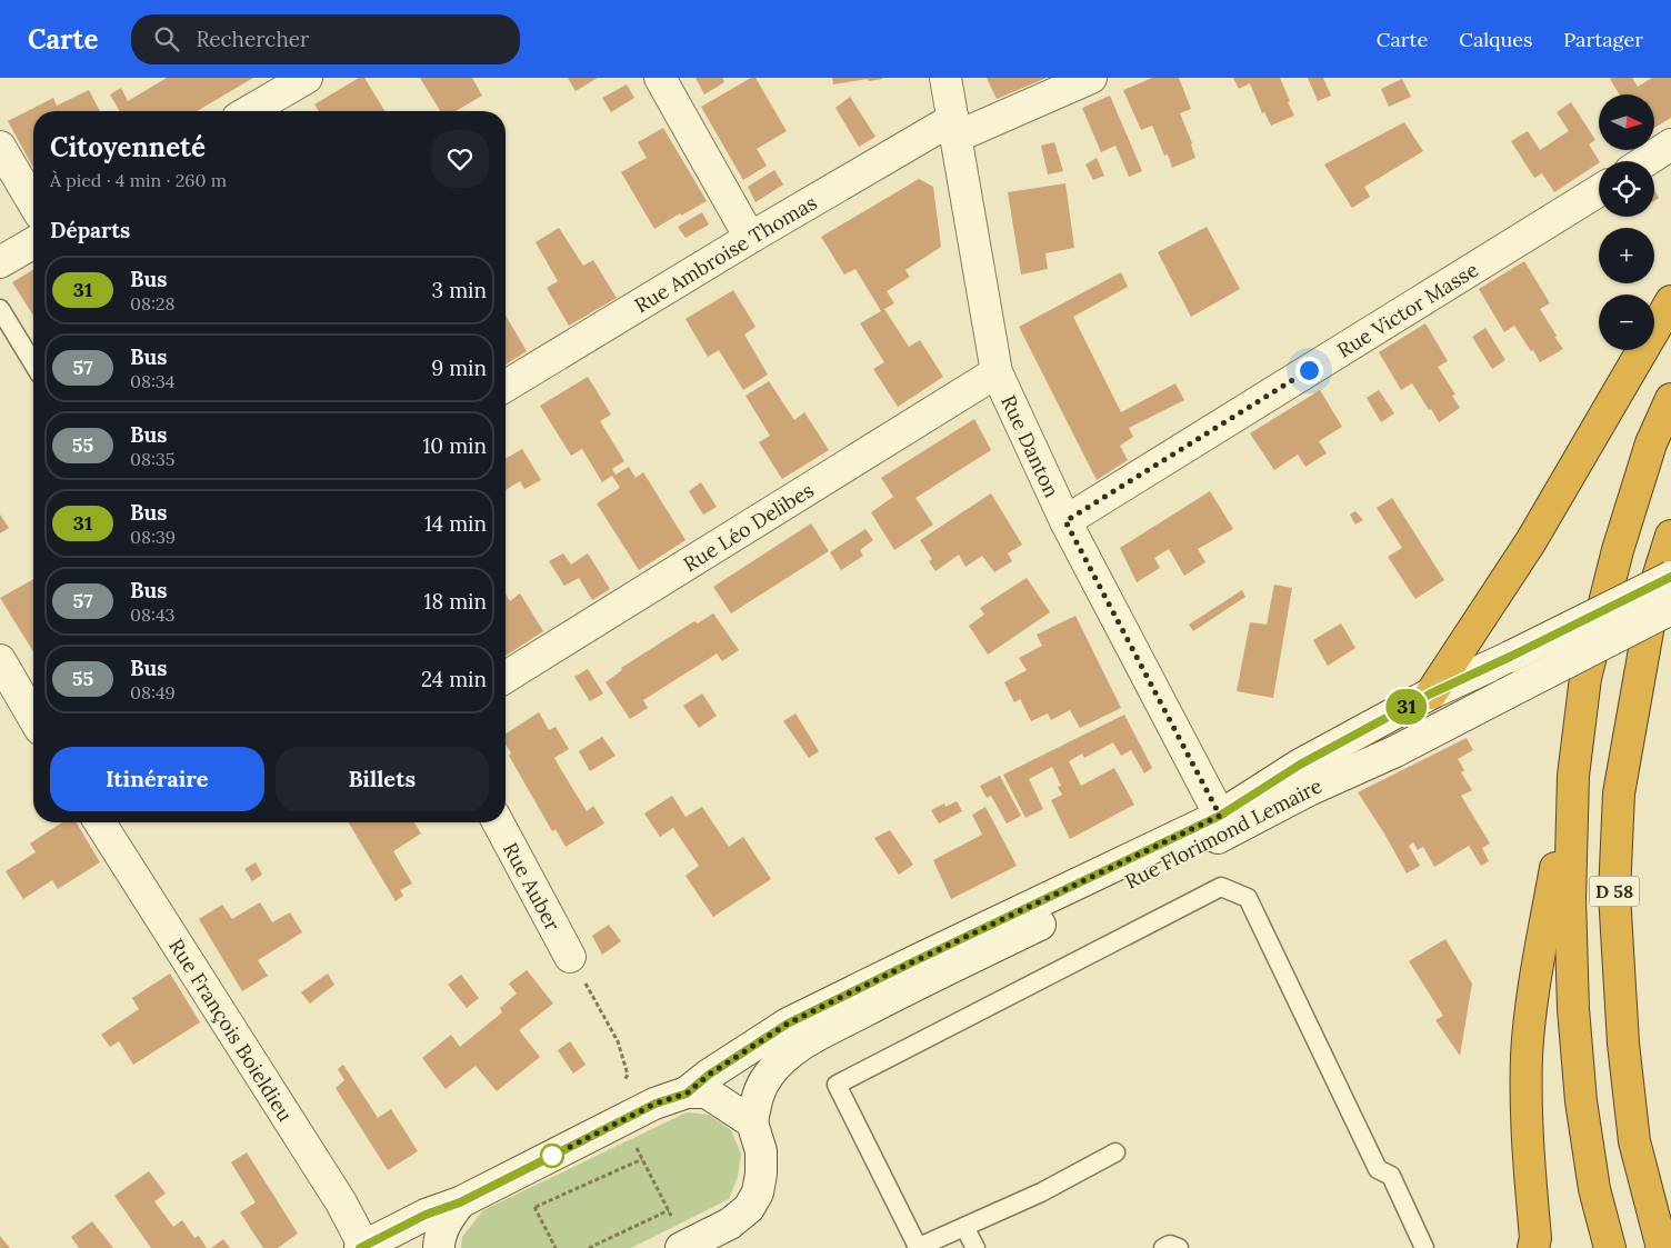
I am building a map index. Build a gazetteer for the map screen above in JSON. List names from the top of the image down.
{
  "streets": {
    "highway": ["D 58"],
    "street": [
      "Rue Ambroise Thomas",
      "Rue Victor Masse",
      "Rue Danton",
      "Rue Léo Delibes",
      "Rue Florimond Lemaire",
      "Rue Auber",
      "Rue François Boieldieu"
    ]
  },
  "crossings": [
    ["Rue Ambroise Thomas", "Rue Danton"],
    ["Rue Victor Masse", "Rue Danton"],
    ["Rue Danton", "Rue Léo Delibes"],
    ["Rue Danton", "Rue Florimond Lemaire"]
  ],
  "lines": ["bus line 31"],
  "north": "right",
  "page": {
    "header": "Carte",
    "search": "Rechercher",
    "nav": ["Carte", "Calques", "Partager"],
    "on_map": "31",
    "map_buttons": ["+", "−"],
    "heading": [
      ["Citoyenneté", "À pied · 4 min · 260 m"],
      "Départs"
    ],
    "list": [
      {
        "mark": "31",
        "name": "Bus",
        "note": "08:28",
        "value": "3 min"
      },
      {
        "mark": "57",
        "name": "Bus",
        "note": "08:34",
        "value": "9 min"
      },
      {
        "mark": "55",
        "name": "Bus",
        "note": "08:35",
        "value": "10 min"
      },
      {
        "mark": "31",
        "name": "Bus",
        "note": "08:39",
        "value": "14 min"
      },
      {
        "mark": "57",
        "name": "Bus",
        "note": "08:43",
        "value": "18 min"
      },
      {
        "mark": "55",
        "name": "Bus",
        "note": "08:49",
        "value": "24 min"
      }
    ],
    "buttons": ["Itinéraire", "Billets"]
  }
}
